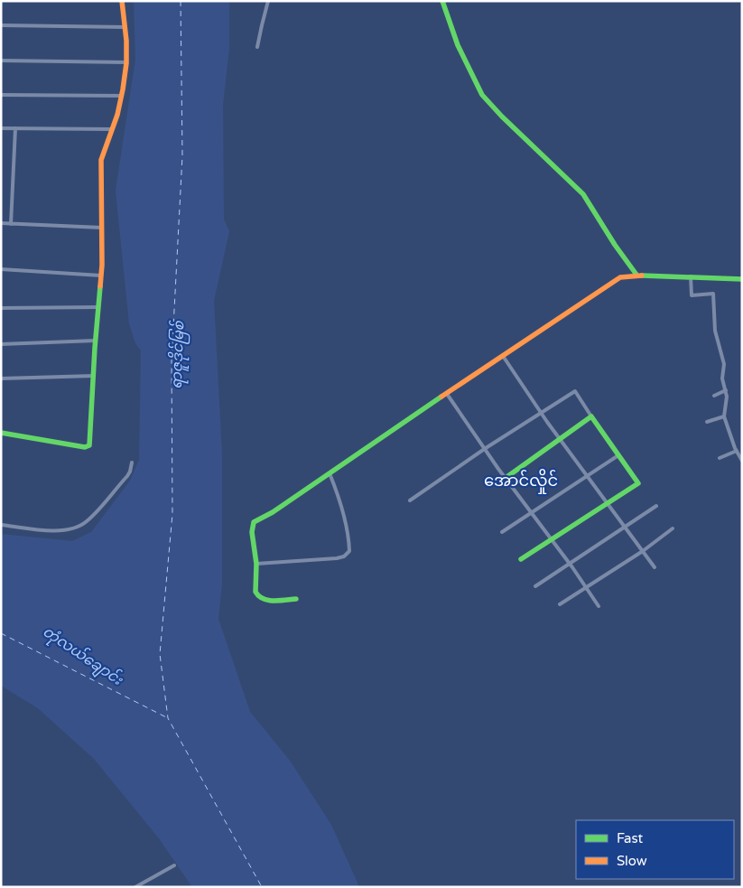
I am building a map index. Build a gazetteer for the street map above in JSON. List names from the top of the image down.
{
  "districts": ["အောင်လှိုင်"],
  "water": ["ရာဇူဒိုင်မြစ်", "တုံလယ်ချောင်း"],
  "legend": ["Fast", "Slow"]
}
